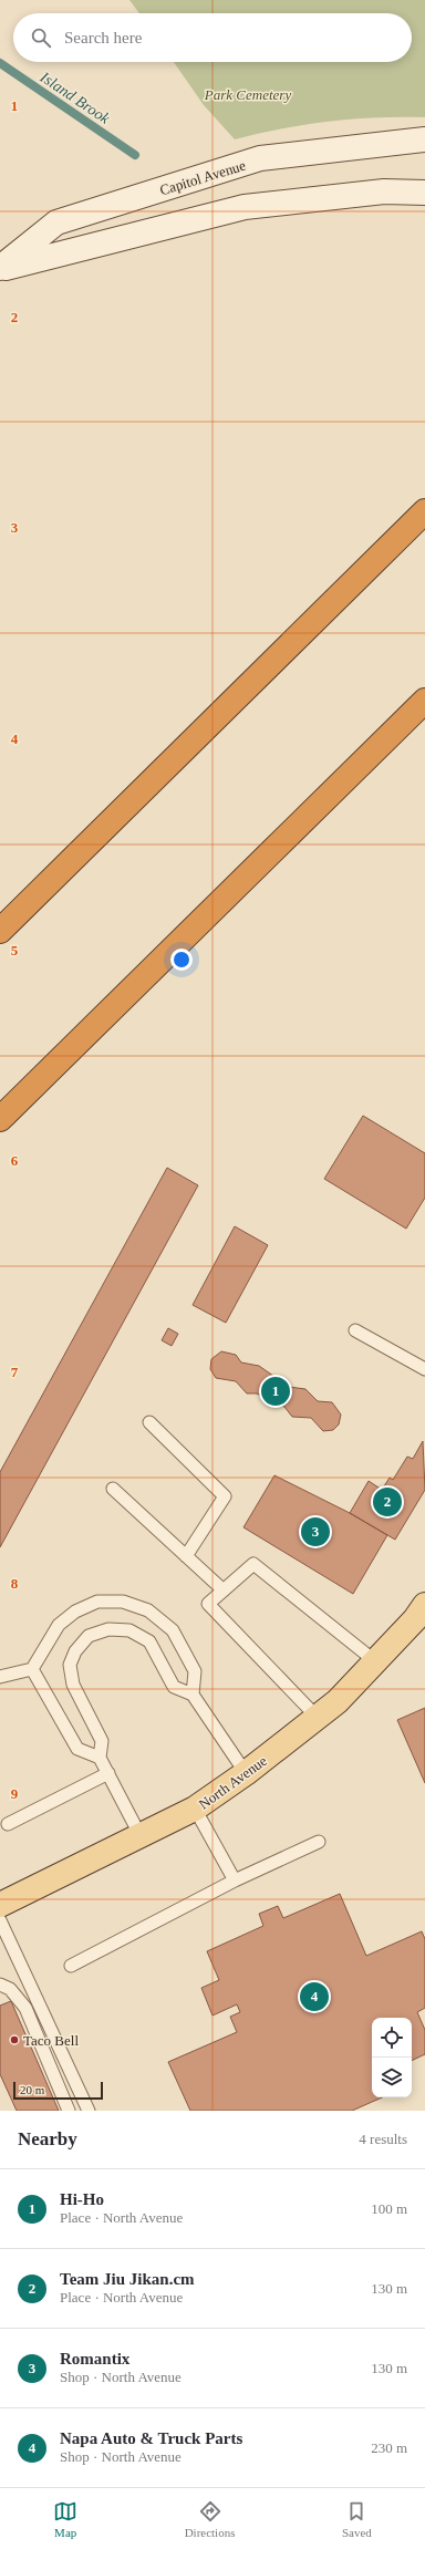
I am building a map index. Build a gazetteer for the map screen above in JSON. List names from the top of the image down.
{
  "streets": {
    "main road": ["Capitol Avenue", "North Avenue"]
  },
  "water": ["Island Brook"],
  "parks": ["Park Cemetery"],
  "places": ["Taco Bell"],
  "scale_bar": "20 m",
  "page": {
    "search": "Search here",
    "pins": [
      "1",
      "2",
      "3",
      "4"
    ],
    "scale": "20 m",
    "heading": ["Nearby", "4 results"],
    "list": [
      {
        "mark": "1",
        "name": "Hi-Ho",
        "note": "Place · North Avenue",
        "value": "100 m"
      },
      {
        "mark": "2",
        "name": "Team Jiu Jikan.cm",
        "note": "Place · North Avenue",
        "value": "130 m"
      },
      {
        "mark": "3",
        "name": "Romantix",
        "note": "Shop · North Avenue",
        "value": "130 m"
      },
      {
        "mark": "4",
        "name": "Napa Auto & Truck Parts",
        "note": "Shop · North Avenue",
        "value": "230 m"
      }
    ],
    "nav": ["Map", "Directions", "Saved"]
  },
  "grid": {
    "rows": [
      "1",
      "2",
      "3",
      "4",
      "5",
      "6",
      "7",
      "8",
      "9"
    ]
  }
}
